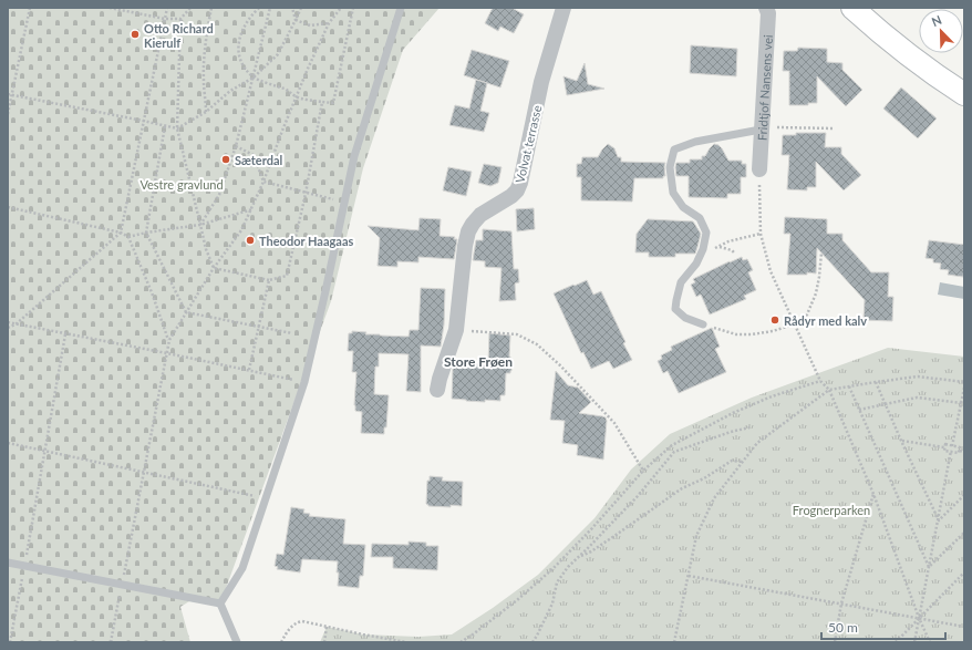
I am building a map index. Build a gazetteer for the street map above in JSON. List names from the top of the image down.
{
  "streets": {
    "street": ["Fridtjof Nansens vei", "Volvat terrasse"]
  },
  "districts": ["Store Frøen"],
  "parks": ["Vestre gravlund", "Frognerparken"],
  "places": [
    "Otto Richard Kierulf",
    "Sæterdal",
    "Theodor Haagaas",
    "Rådyr med kalv"
  ],
  "scale_bar": "50 m",
  "north": "top left"
}
